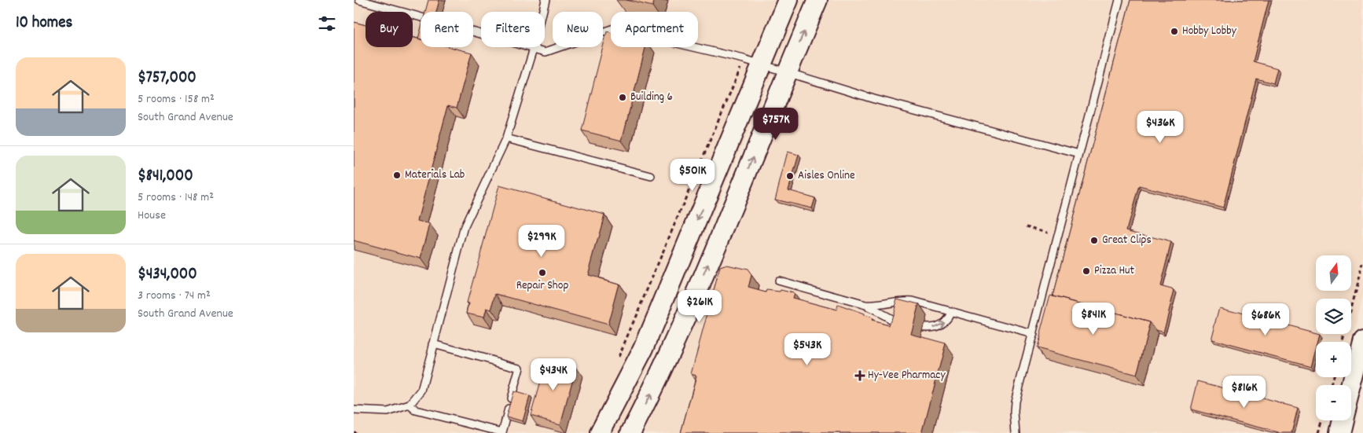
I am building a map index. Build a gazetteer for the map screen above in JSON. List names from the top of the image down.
{
  "places": {
    "other": [
      "Hobby Lobby",
      "Building 6",
      "Materials Lab",
      "Aisles Online",
      "Great Clips",
      "Pizza Hut",
      "Repair Shop"
    ],
    "health": ["Hy-Vee Pharmacy"]
  },
  "north": "top",
  "page": {
    "heading": "10 homes",
    "chip": [
      "Buy",
      "Rent",
      "Filters",
      "New",
      "Apartment"
    ],
    "list": [
      {
        "name": "$757,000",
        "note": "5 rooms · 158 m² · South Grand Avenue"
      },
      {
        "name": "$841,000",
        "note": "5 rooms · 148 m² · House"
      },
      {
        "name": "$434,000",
        "note": "3 rooms · 74 m² · South Grand Avenue"
      }
    ],
    "price": [
      "$757K",
      "$436K",
      "$501K",
      "$299K",
      "$261K",
      "$841K",
      "$686K",
      "$543K",
      "$434K",
      "$816K"
    ],
    "map_buttons": ["+", "−"]
  }
}
